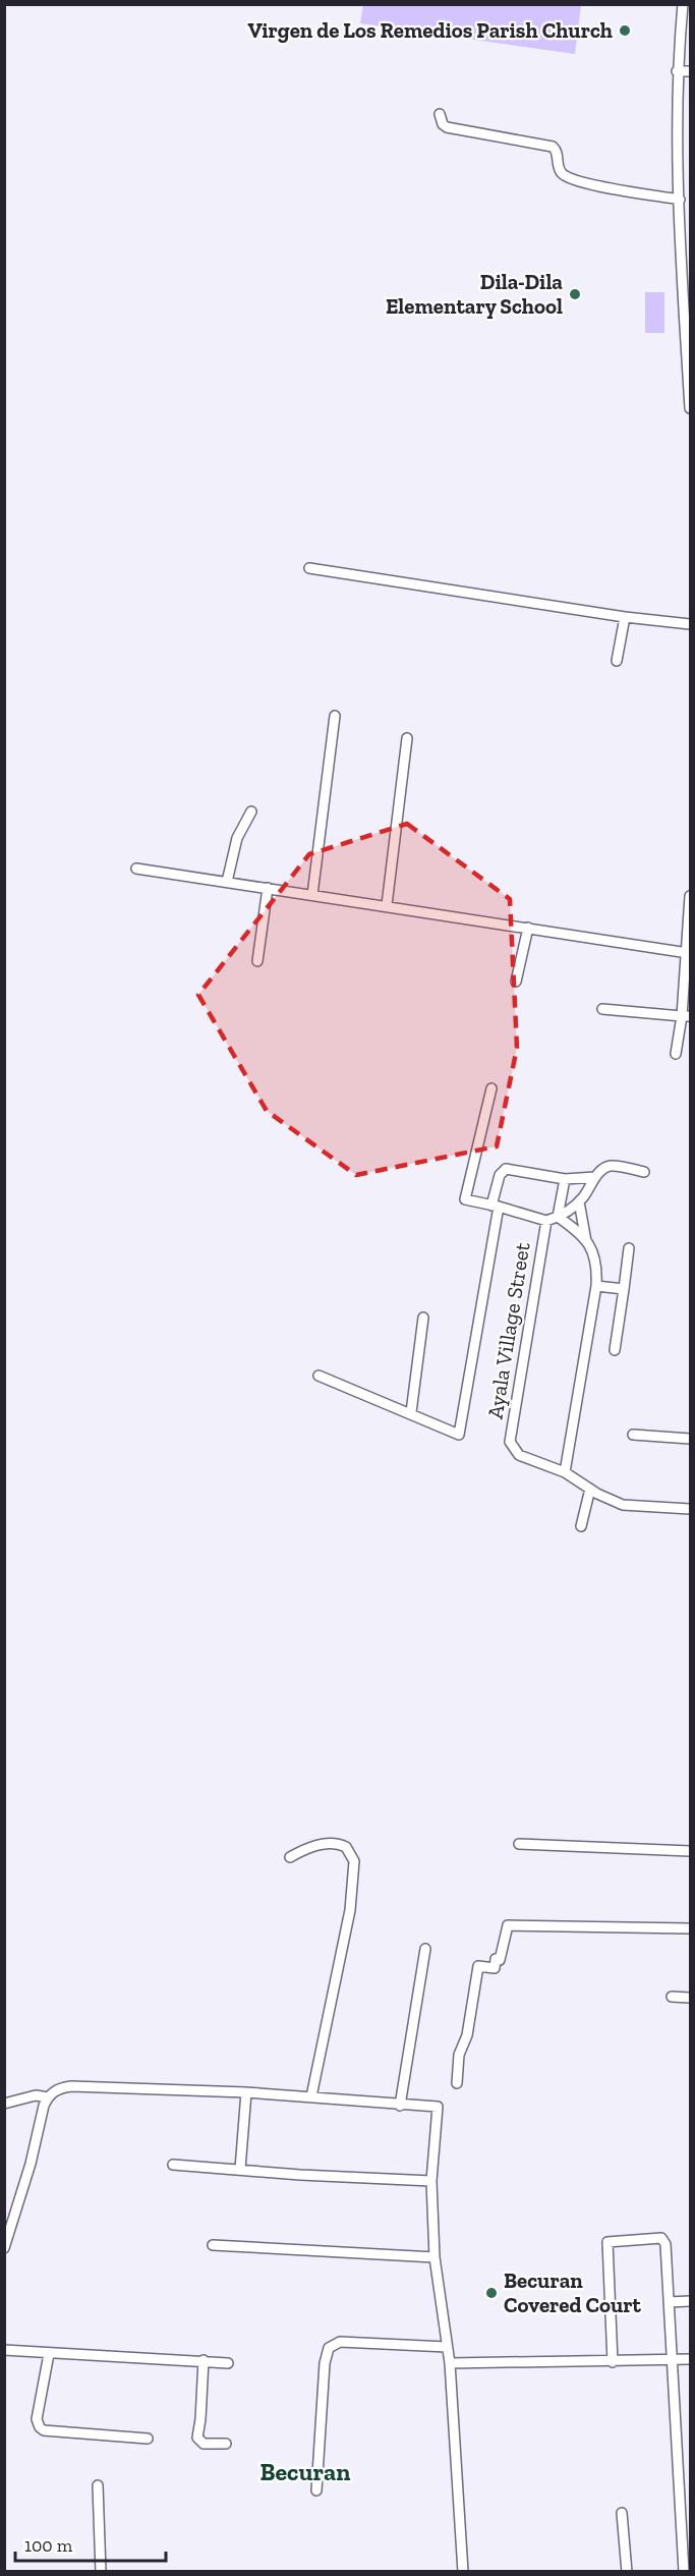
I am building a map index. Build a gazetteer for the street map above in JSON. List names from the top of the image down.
{
  "streets": {
    "street": ["Ayala Village Street"]
  },
  "districts": ["Becuran"],
  "places": ["Virgen de Los Remedios Parish Church", "Dila-Dila Elementary School", "Becuran Covered Court"],
  "scale_bar": "100 m"
}
